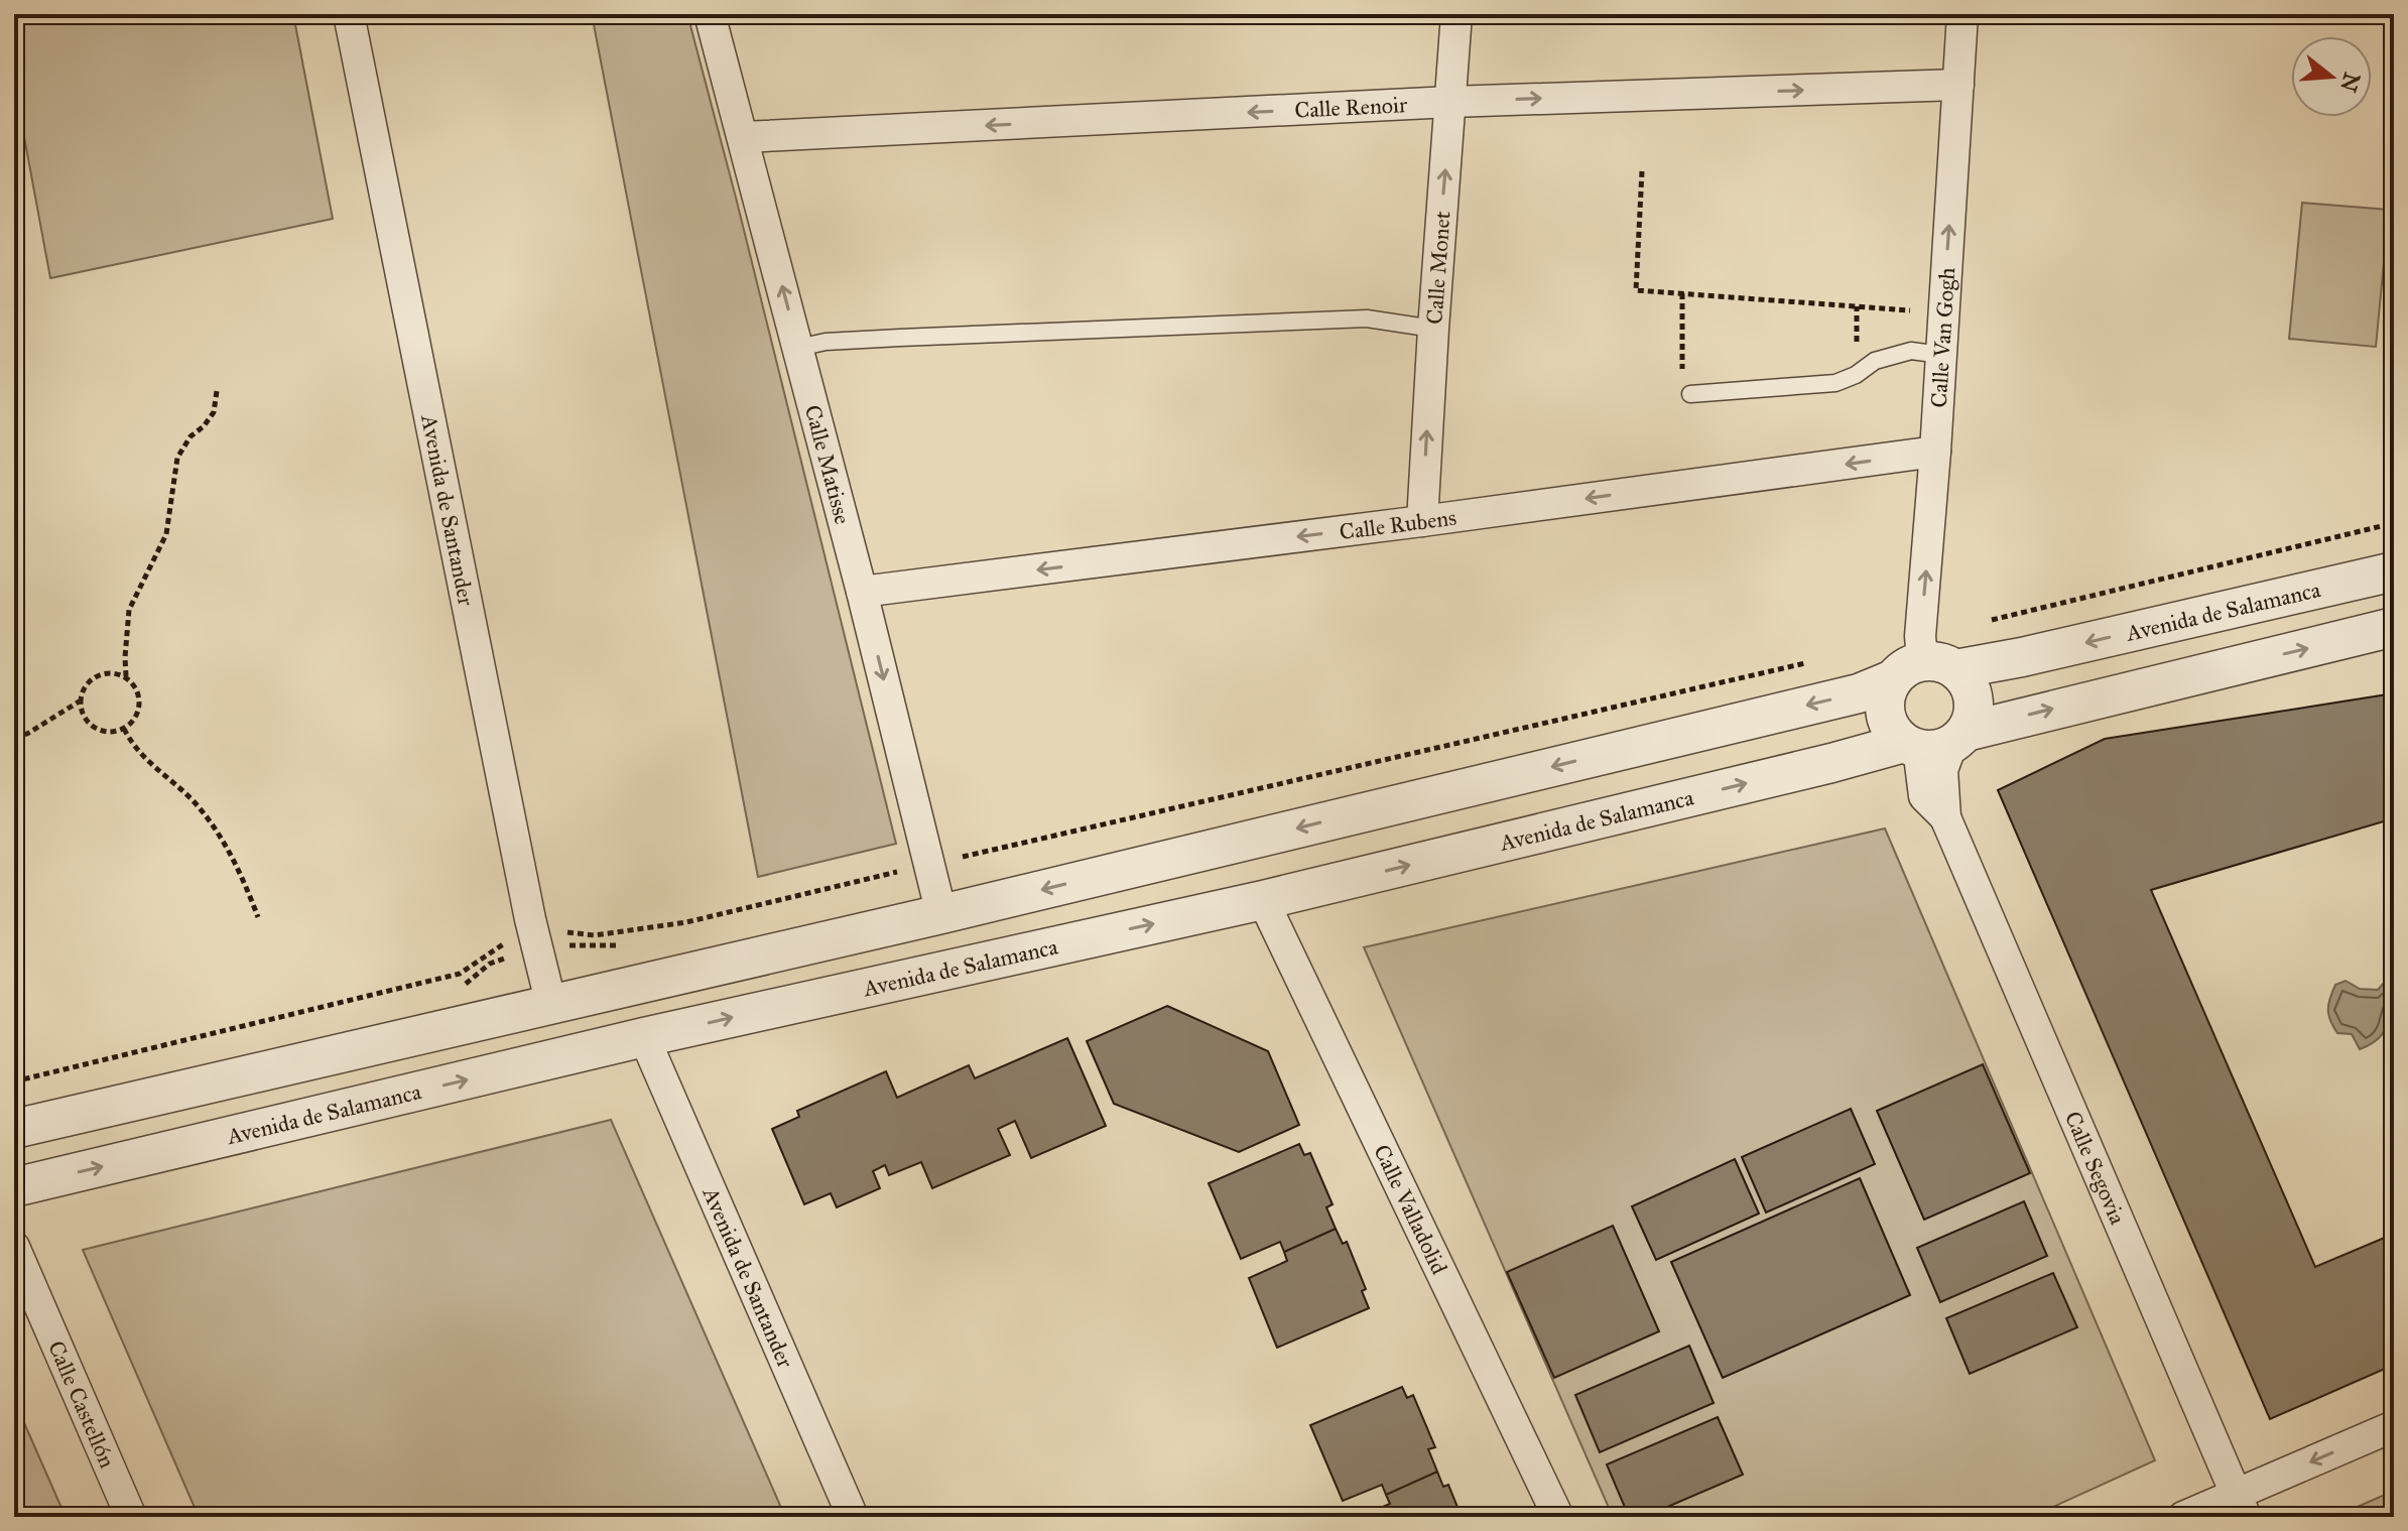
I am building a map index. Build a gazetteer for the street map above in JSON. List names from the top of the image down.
{
  "streets": {
    "street": [
      "Calle Renoir",
      "Calle Monet",
      "Calle Van Gogh",
      "Calle Matisse",
      "Avenida de Santander",
      "Calle Rubens",
      "Avenida de Salamanca",
      "Calle Segovia",
      "Calle Valladolid",
      "Calle Castellón"
    ]
  },
  "crossings": [
    ["Calle Renoir", "Calle Monet"],
    ["Calle Renoir", "Calle Van Gogh"],
    ["Calle Renoir", "Calle Matisse"],
    ["Calle Monet", "Calle Rubens"],
    ["Calle Van Gogh", "Calle Rubens"],
    ["Calle Van Gogh", "Avenida de Salamanca"],
    ["Calle Van Gogh", "Calle Segovia"],
    ["Calle Matisse", "Calle Rubens"],
    ["Calle Matisse", "Avenida de Salamanca"],
    ["Avenida de Santander", "Avenida de Salamanca"],
    ["Avenida de Salamanca", "Calle Segovia"],
    ["Avenida de Salamanca", "Calle Valladolid"]
  ],
  "one_way": ["Calle Monet", "Calle Van Gogh", "Calle Rubens"],
  "north": "right"
}
